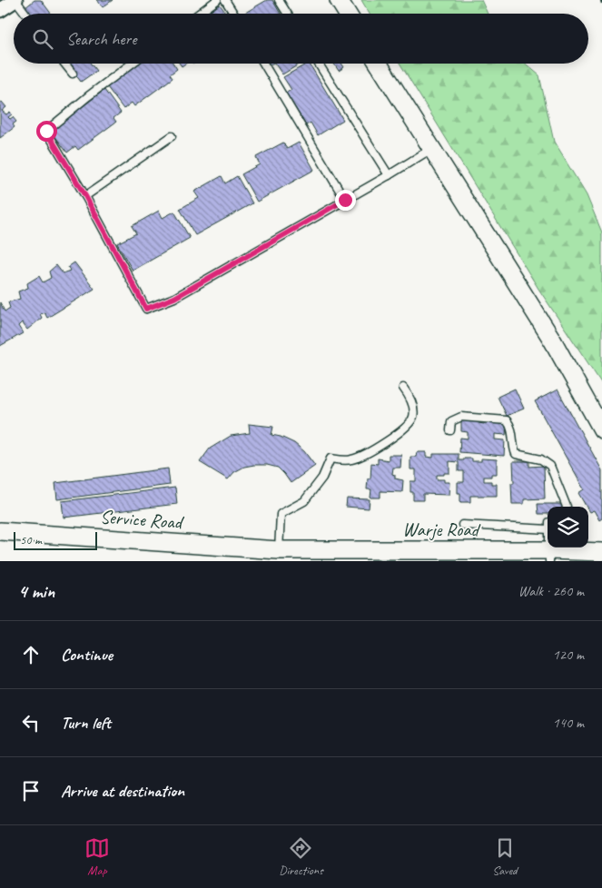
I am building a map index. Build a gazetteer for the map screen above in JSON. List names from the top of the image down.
{
  "streets": {
    "street": ["Service Road", "Warje Road"]
  },
  "crossings": [
    ["Service Road", "Warje Road"]
  ],
  "scale_bar": "50 m",
  "page": {
    "search": "Search here",
    "scale": "50 m",
    "heading": ["4 min", "Walk · 260 m"],
    "list": [
      ["Continue", "120 m"],
      ["Turn left", "140 m"],
      "Arrive at destination"
    ],
    "nav": ["Map", "Directions", "Saved"]
  }
}
